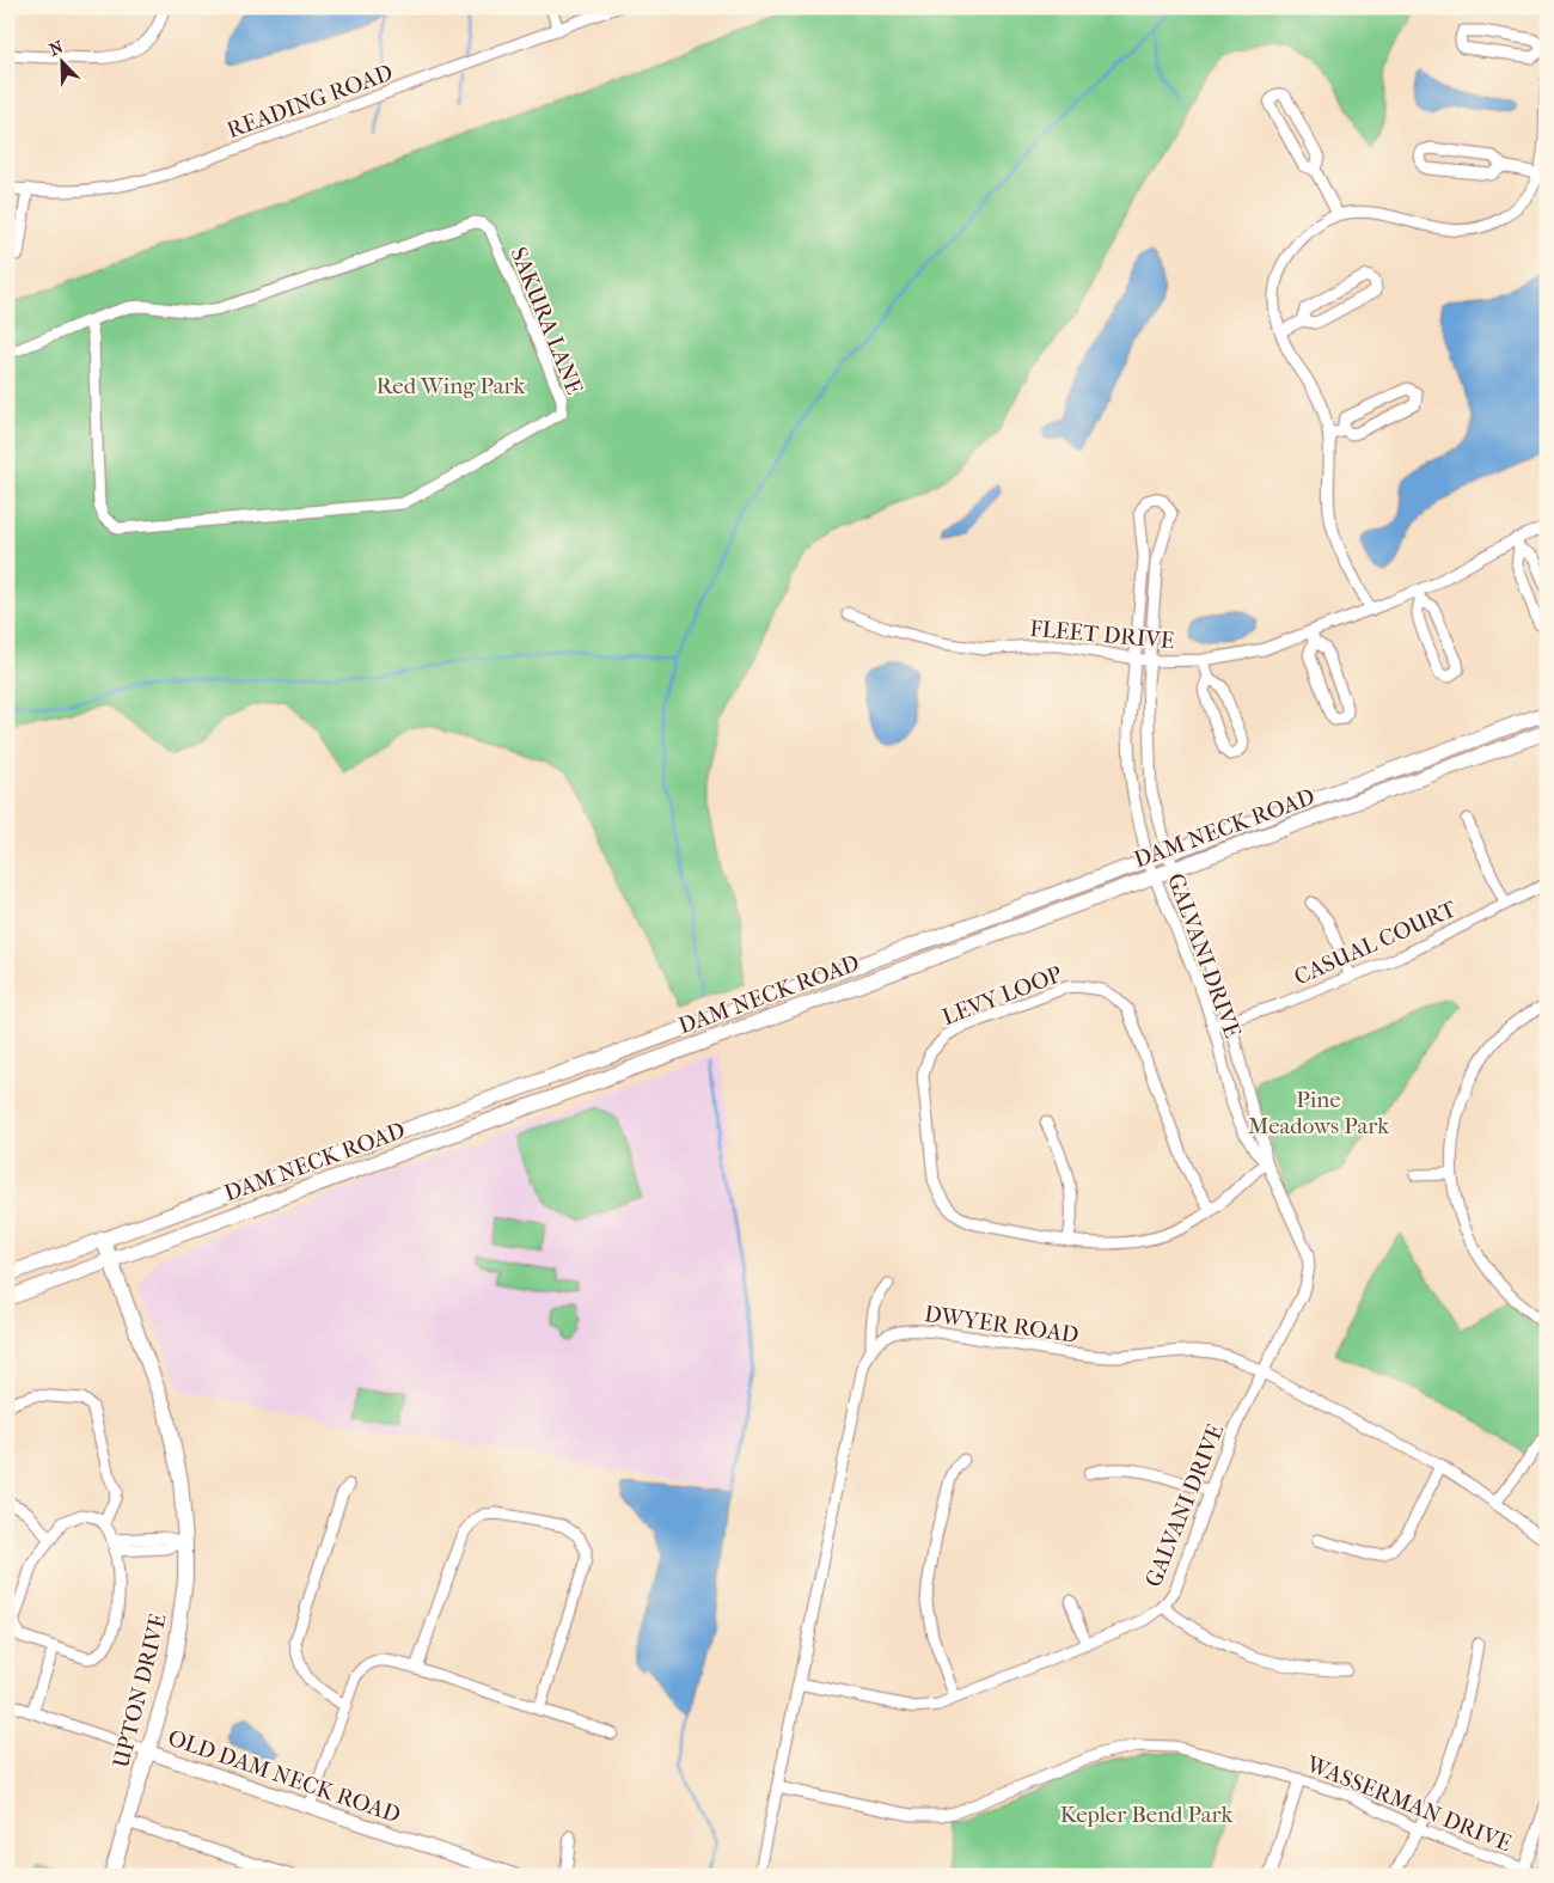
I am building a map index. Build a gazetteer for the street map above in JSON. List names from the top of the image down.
{
  "streets": {
    "main road": ["DAM NECK ROAD", "UPTON DRIVE"],
    "street": [
      "READING ROAD",
      "SAKURA LANE",
      "FLEET DRIVE",
      "CASUAL COURT",
      "GALVANI DRIVE",
      "LEVY LOOP",
      "DWYER ROAD",
      "OLD DAM NECK ROAD",
      "WASSERMAN DRIVE"
    ]
  },
  "crossings": [
    ["FLEET DRIVE", "GALVANI DRIVE"],
    ["DAM NECK ROAD", "GALVANI DRIVE"],
    ["DAM NECK ROAD", "UPTON DRIVE"],
    ["CASUAL COURT", "GALVANI DRIVE"],
    ["GALVANI DRIVE", "LEVY LOOP"],
    ["GALVANI DRIVE", "DWYER ROAD"],
    ["UPTON DRIVE", "OLD DAM NECK ROAD"]
  ],
  "parks": ["Red Wing Park", "Pine Meadows Park", "Kepler Bend Park"],
  "north": "top left"
}
